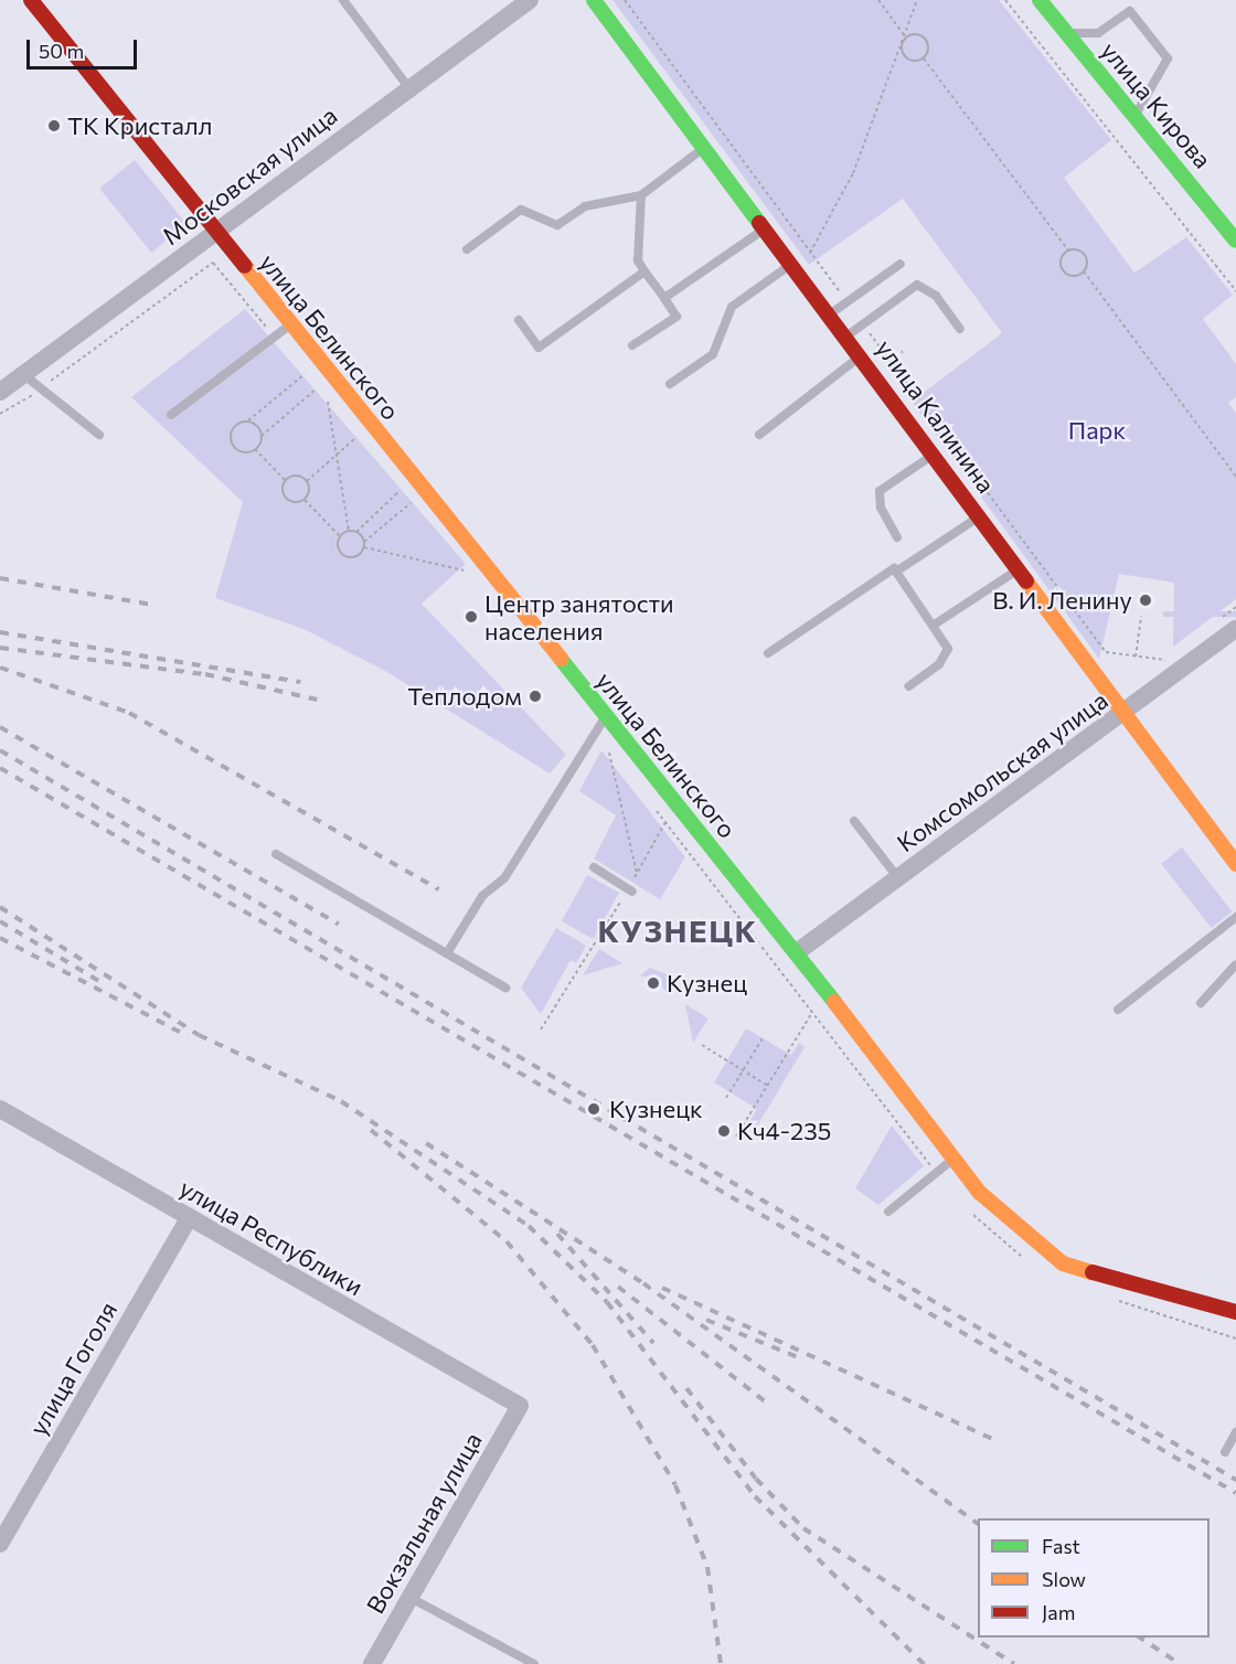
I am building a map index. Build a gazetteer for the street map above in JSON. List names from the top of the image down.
{
  "streets": {
    "street": [
      "улица Кирова",
      "Московская улица",
      "улица Белинского",
      "улица Калинина",
      "Комсомольская улица",
      "улица Республики",
      "улица Гоголя",
      "Вокзальная улица"
    ]
  },
  "crossings": [
    ["Московская улица", "улица Белинского"],
    ["улица Белинского", "Комсомольская улица"],
    ["улица Калинина", "Комсомольская улица"],
    ["улица Республики", "улица Гоголя"],
    ["улица Республики", "Вокзальная улица"]
  ],
  "districts": ["КУЗНЕЦК"],
  "parks": ["Парк"],
  "places": [
    "ТК Кристалл",
    "В. И. Ленину",
    "Центр занятости населения",
    "Теплодом",
    "Кузнец",
    "Кузнецк",
    "Кч4-235"
  ],
  "legend": ["Fast", "Slow", "Jam"],
  "scale_bar": "50 m"
}
